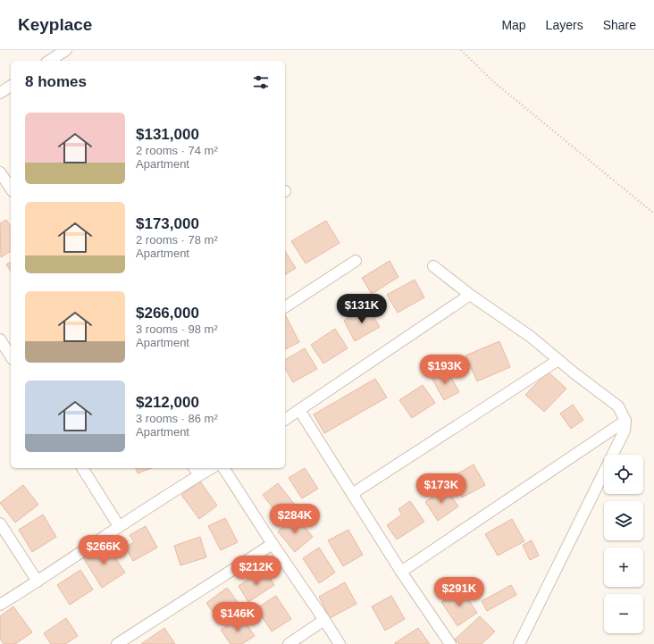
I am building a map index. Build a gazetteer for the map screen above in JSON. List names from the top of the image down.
{
  "page": {
    "header": "Keyplace",
    "nav": ["Map", "Layers", "Share"],
    "heading": "8 homes",
    "list": [
      {
        "name": "$131,000",
        "note": "2 rooms · 74 m² · Apartment"
      },
      {
        "name": "$173,000",
        "note": "2 rooms · 78 m² · Apartment"
      },
      {
        "name": "$266,000",
        "note": "3 rooms · 98 m² · Apartment"
      },
      {
        "name": "$212,000",
        "note": "3 rooms · 86 m² · Apartment"
      }
    ],
    "price": [
      "$131K",
      "$193K",
      "$173K",
      "$284K",
      "$266K",
      "$212K",
      "$291K",
      "$146K"
    ],
    "map_buttons": ["+", "−"]
  }
}
